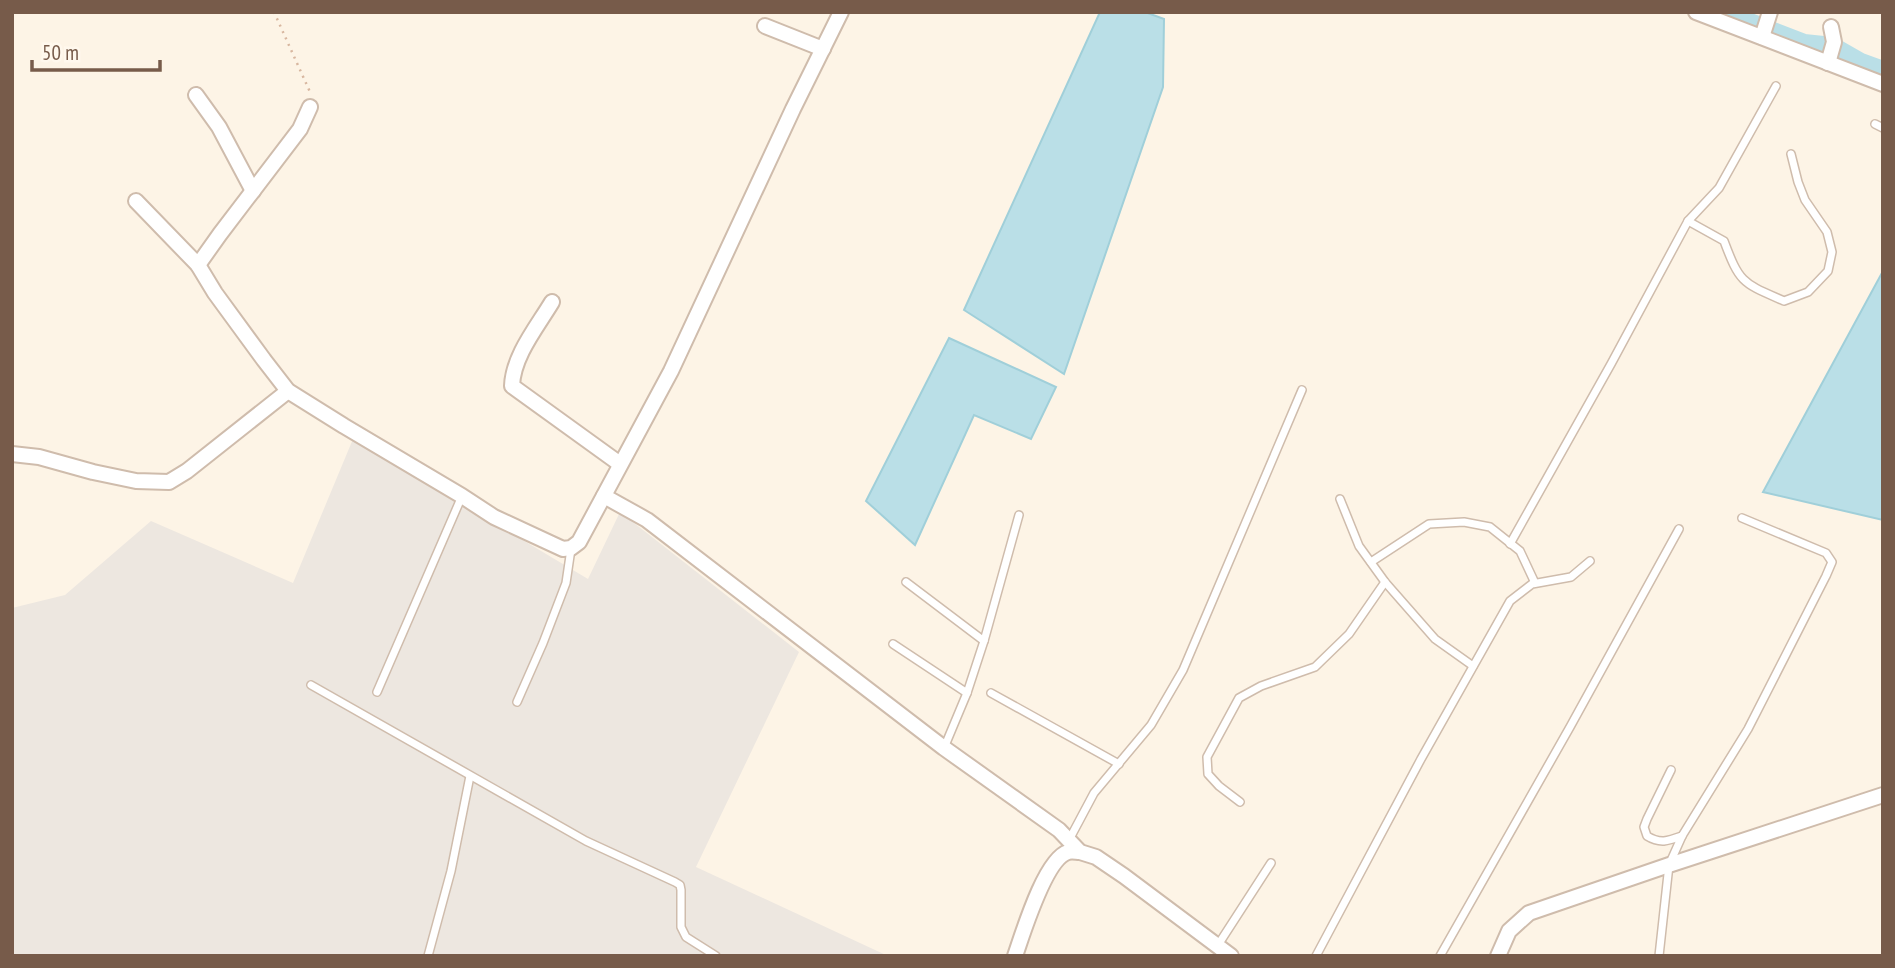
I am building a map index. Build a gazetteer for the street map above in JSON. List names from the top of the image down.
{
  "scale_bar": "50 m"
}
